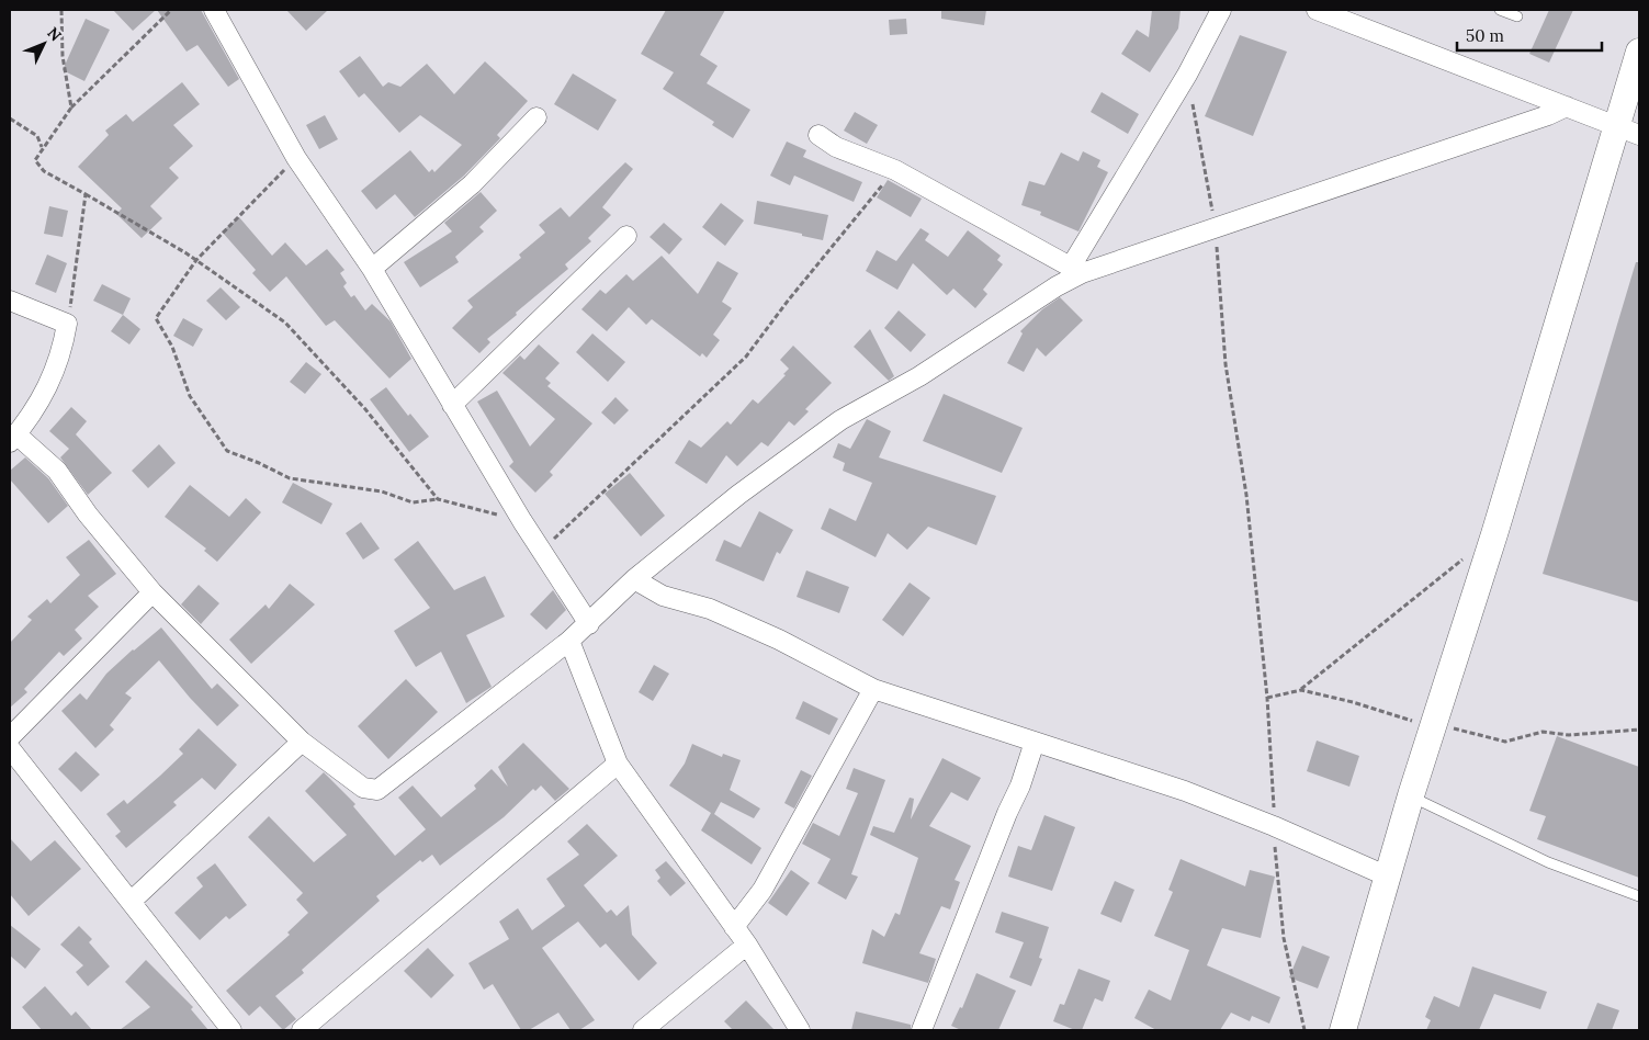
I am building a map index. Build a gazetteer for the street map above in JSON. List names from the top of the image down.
{
  "scale_bar": "50 m",
  "north": "top right"
}
